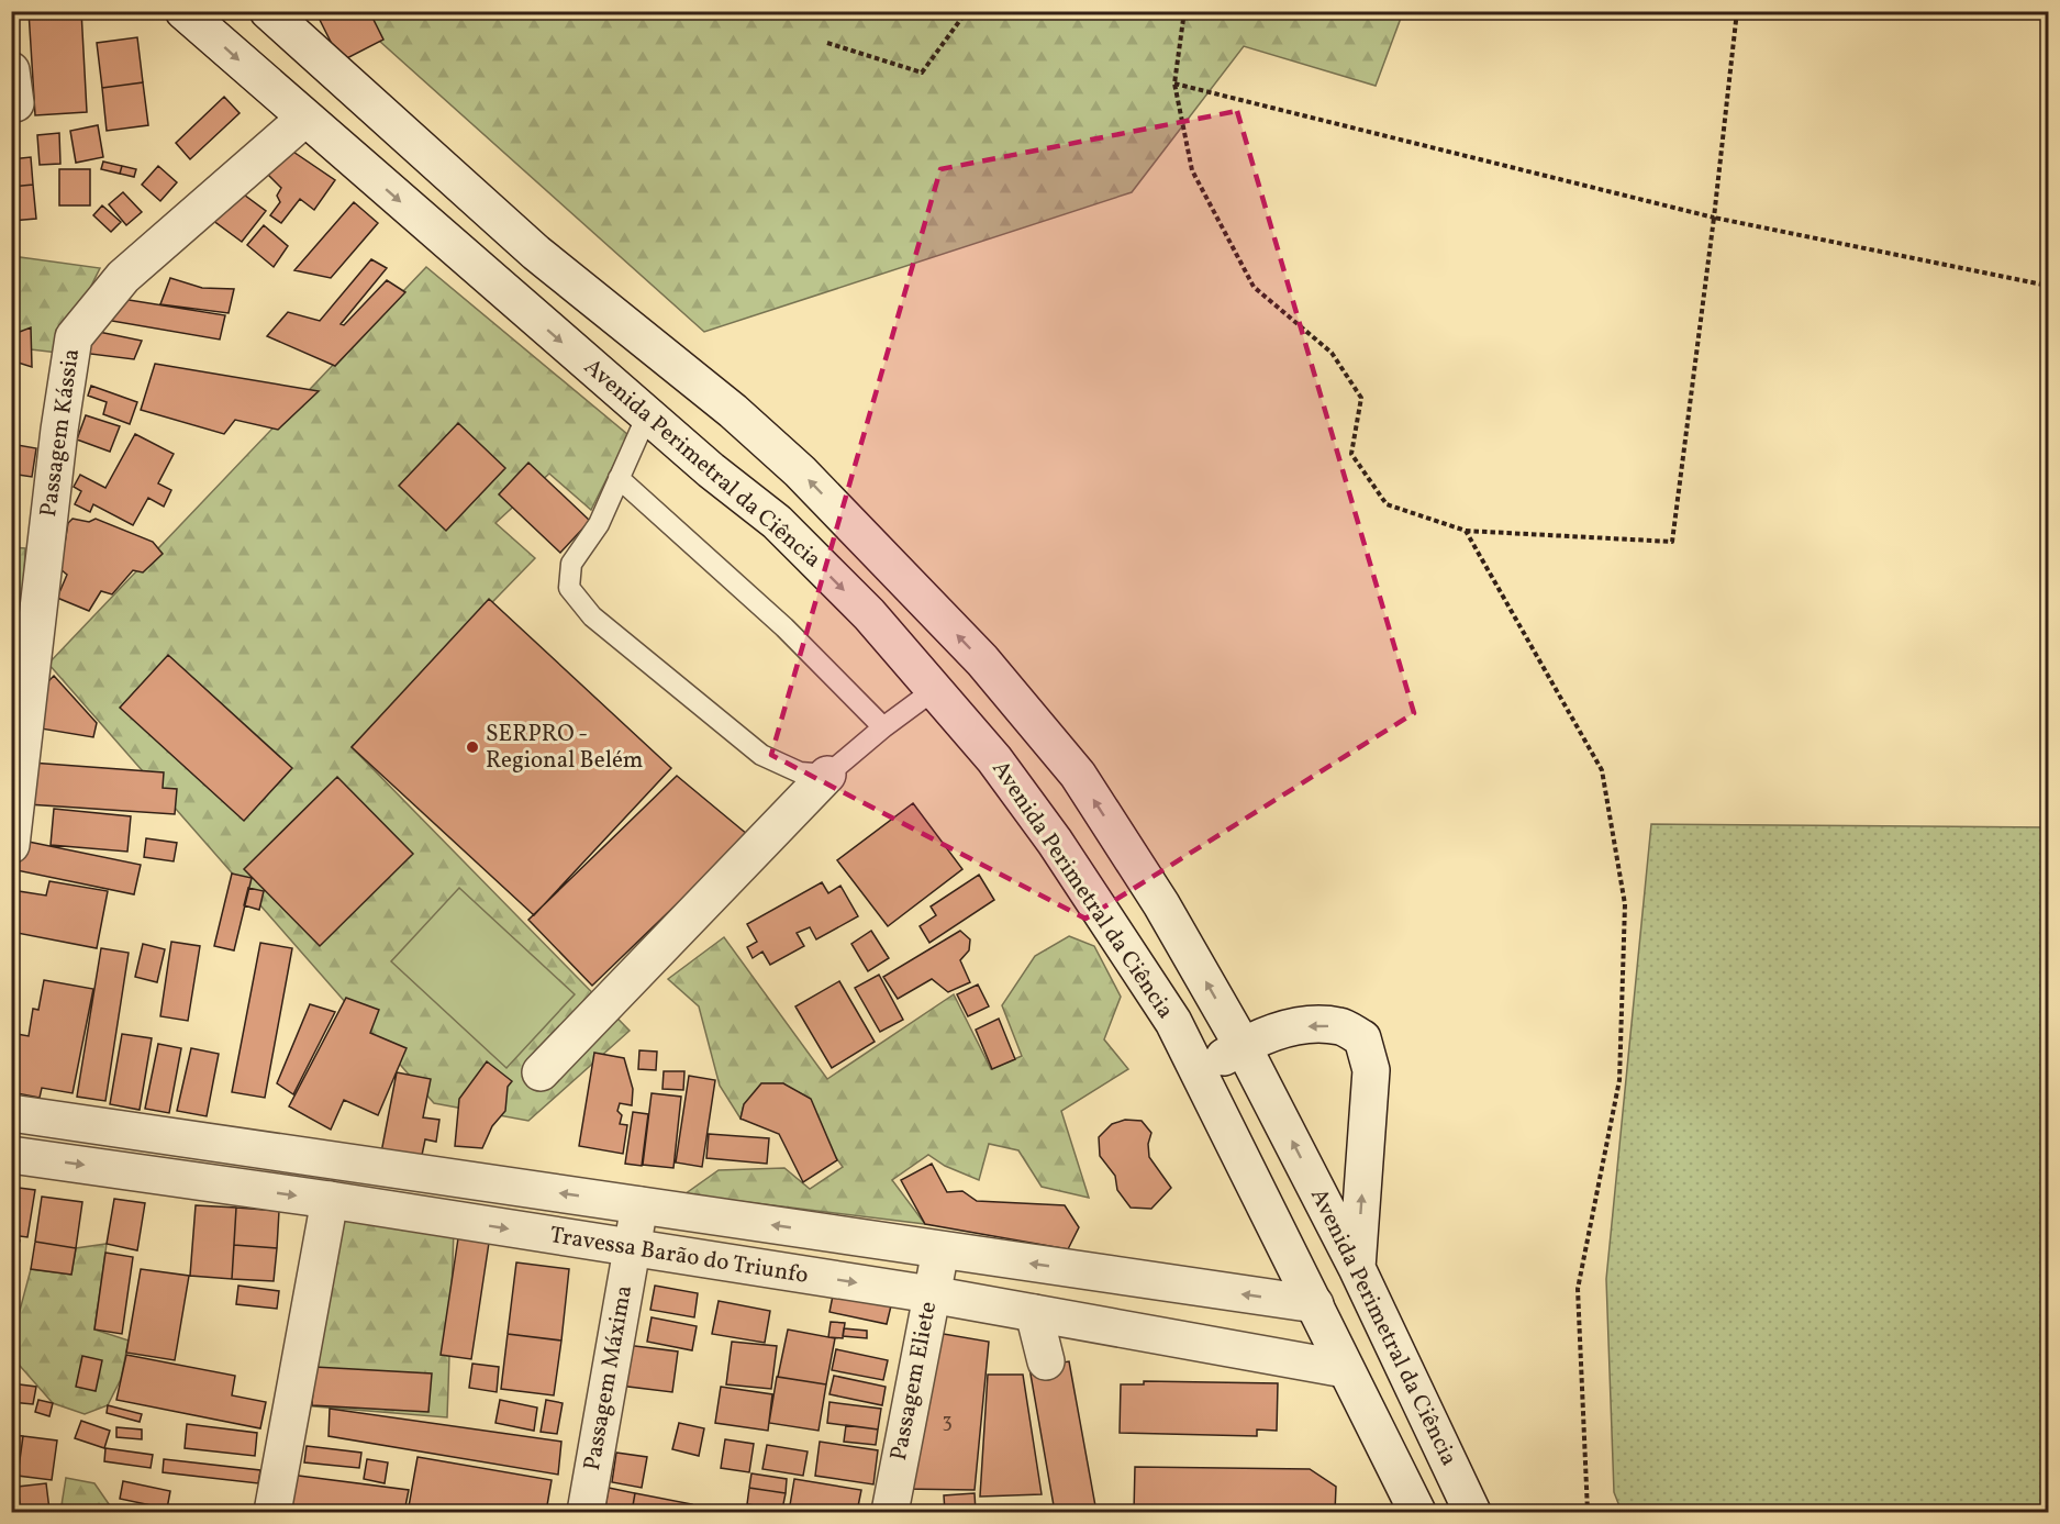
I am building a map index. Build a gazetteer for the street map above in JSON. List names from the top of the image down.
{
  "streets": {
    "street": [
      "Passagem Kássia",
      "Avenida Perimetral da Ciência",
      "Travessa Barão do Triunfo",
      "Passagem Máxima",
      "Passagem Eliete"
    ]
  },
  "crossings": [
    ["Passagem Kássia", "Avenida Perimetral da Ciência"],
    ["Avenida Perimetral da Ciência", "Travessa Barão do Triunfo"],
    ["Travessa Barão do Triunfo", "Passagem Máxima"],
    ["Travessa Barão do Triunfo", "Passagem Eliete"]
  ],
  "places": ["SERPRO - Regional Belém"],
  "house_numbers": ["3"]
}
